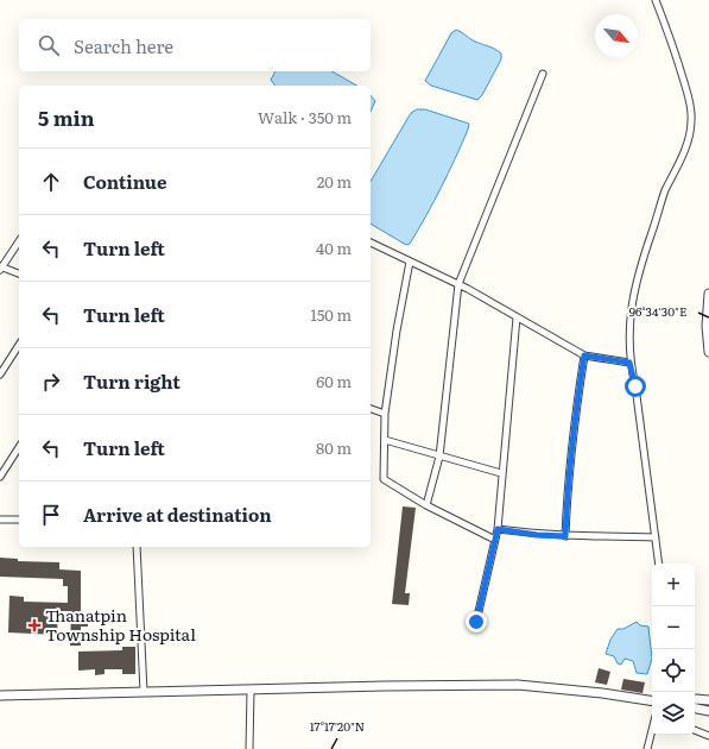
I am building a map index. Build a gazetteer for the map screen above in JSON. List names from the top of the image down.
{
  "places": {
    "health": ["Thanatpin Township Hospital"]
  },
  "north": "bottom right",
  "page": {
    "search": "Search here",
    "heading": ["5 min", "Walk · 350 m"],
    "list": [
      ["Continue", "20 m"],
      ["Turn left", "40 m"],
      ["Turn left", "150 m"],
      ["Turn right", "60 m"],
      ["Turn left", "80 m"],
      "Arrive at destination"
    ],
    "map_buttons": ["+", "−"]
  },
  "coordinates": ["96°34'30\"E", "17°17'20\"N"]
}
